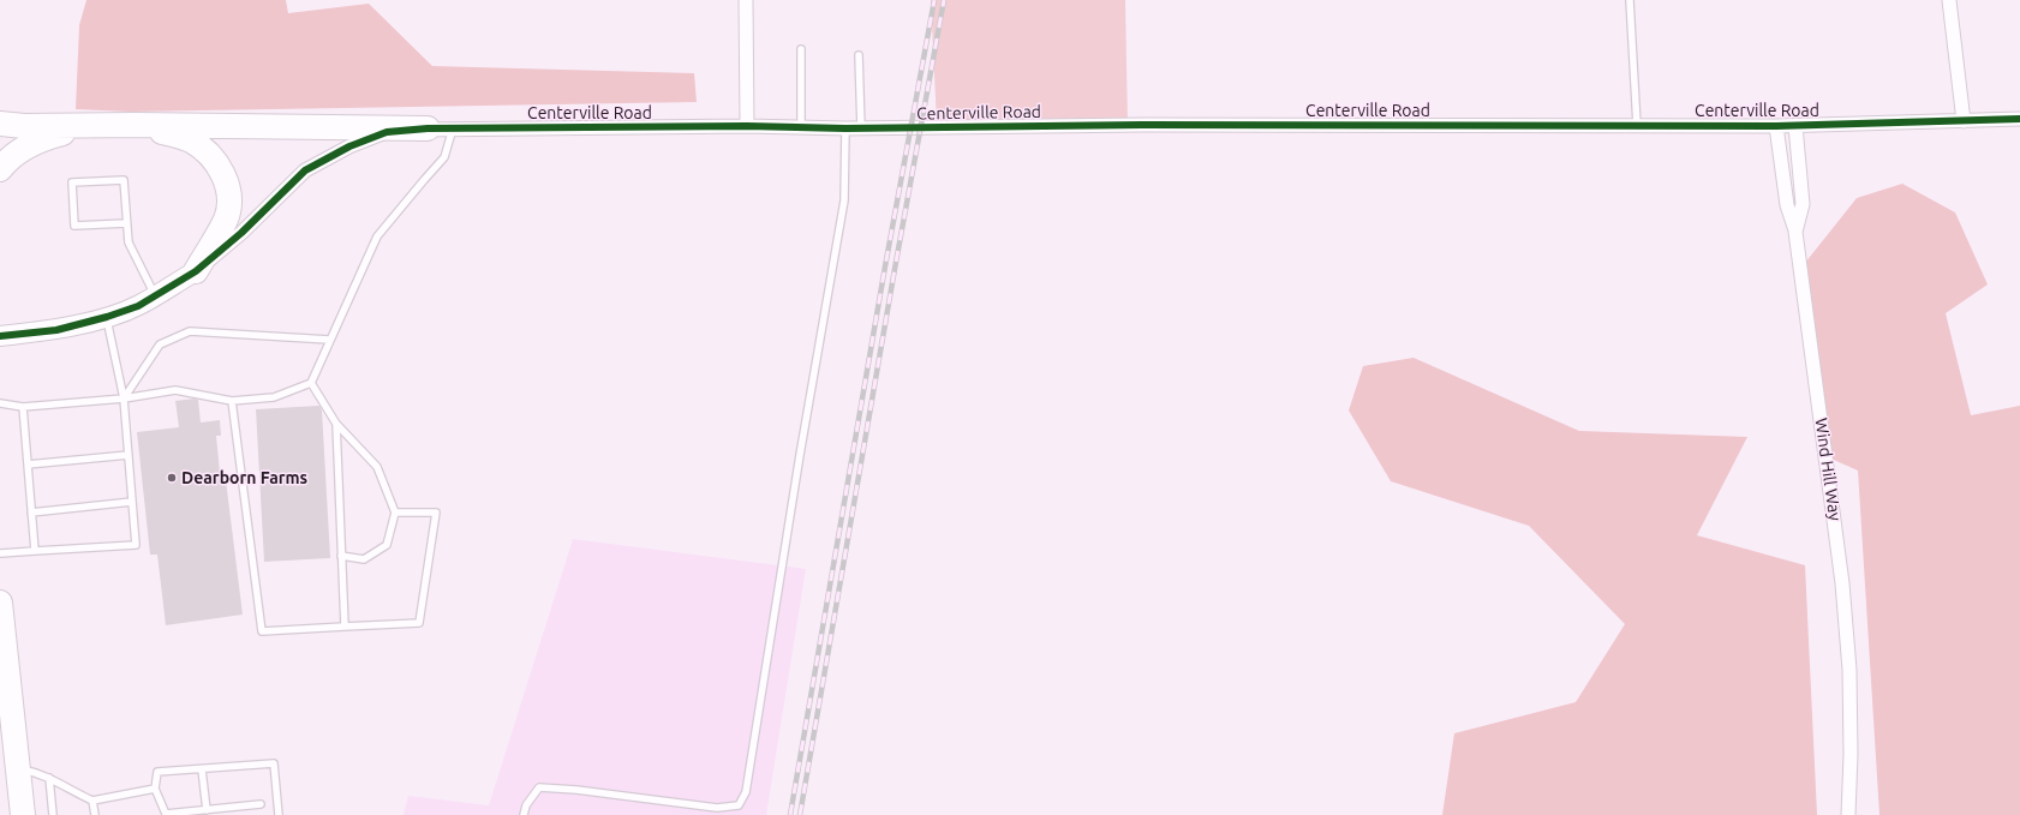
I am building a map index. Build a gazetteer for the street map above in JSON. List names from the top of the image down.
{
  "streets": {
    "street": ["Centerville Road", "Wind Hill Way"]
  },
  "crossings": [
    ["Centerville Road", "Wind Hill Way"]
  ],
  "places": ["Dearborn Farms"]
}
